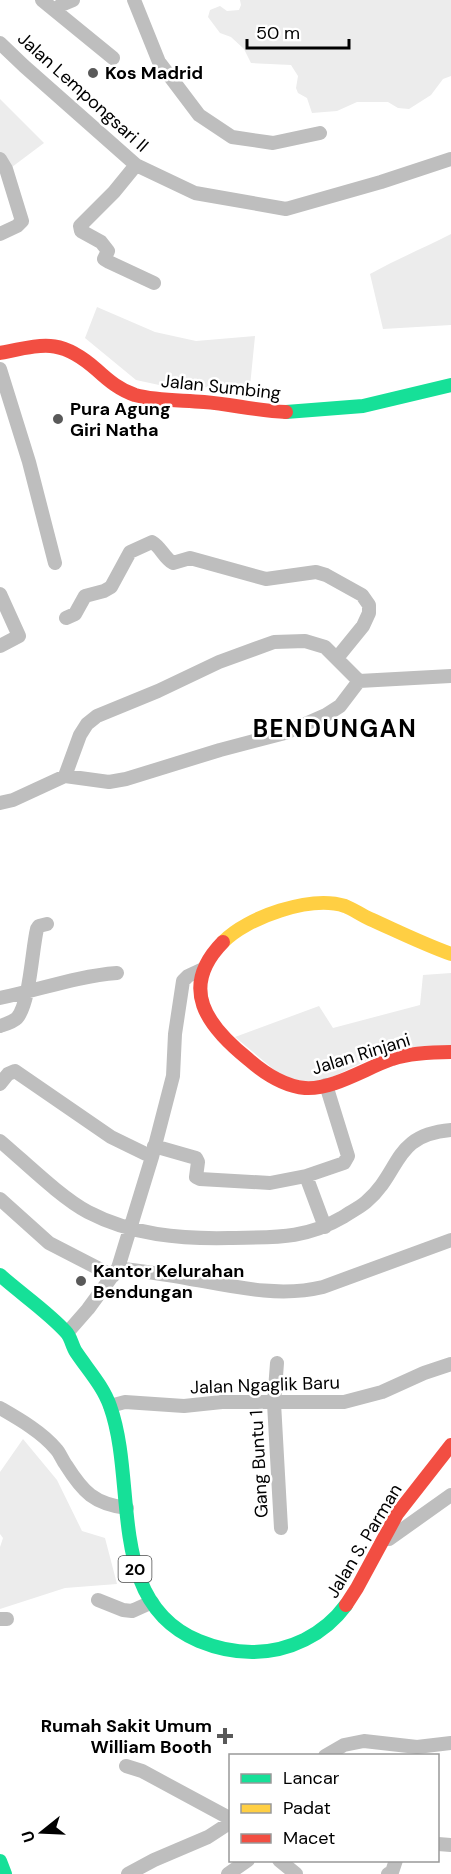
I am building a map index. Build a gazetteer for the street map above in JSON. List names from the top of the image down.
{
  "streets": {
    "main road": [
      "Jalan Sumbing",
      "Jalan Rinjani",
      "Jalan S. Parman",
      "20"
    ],
    "street": ["Jalan Lempongsari II", "Jalan Ngaglik Baru", "Gang Buntu 1"]
  },
  "crossings": [
    ["Jalan Ngaglik Baru", "Gang Buntu 1"],
    ["Jalan Ngaglik Baru", "Jalan S. Parman"]
  ],
  "districts": ["BENDUNGAN"],
  "places": {
    "other": ["Kos Madrid", "Pura Agung Giri Natha", "Kantor Kelurahan Bendungan"],
    "health": ["Rumah Sakit Umum William Booth"]
  },
  "legend": ["Lancar", "Padat", "Macet"],
  "scale_bar": "50 m",
  "north": "left"
}
